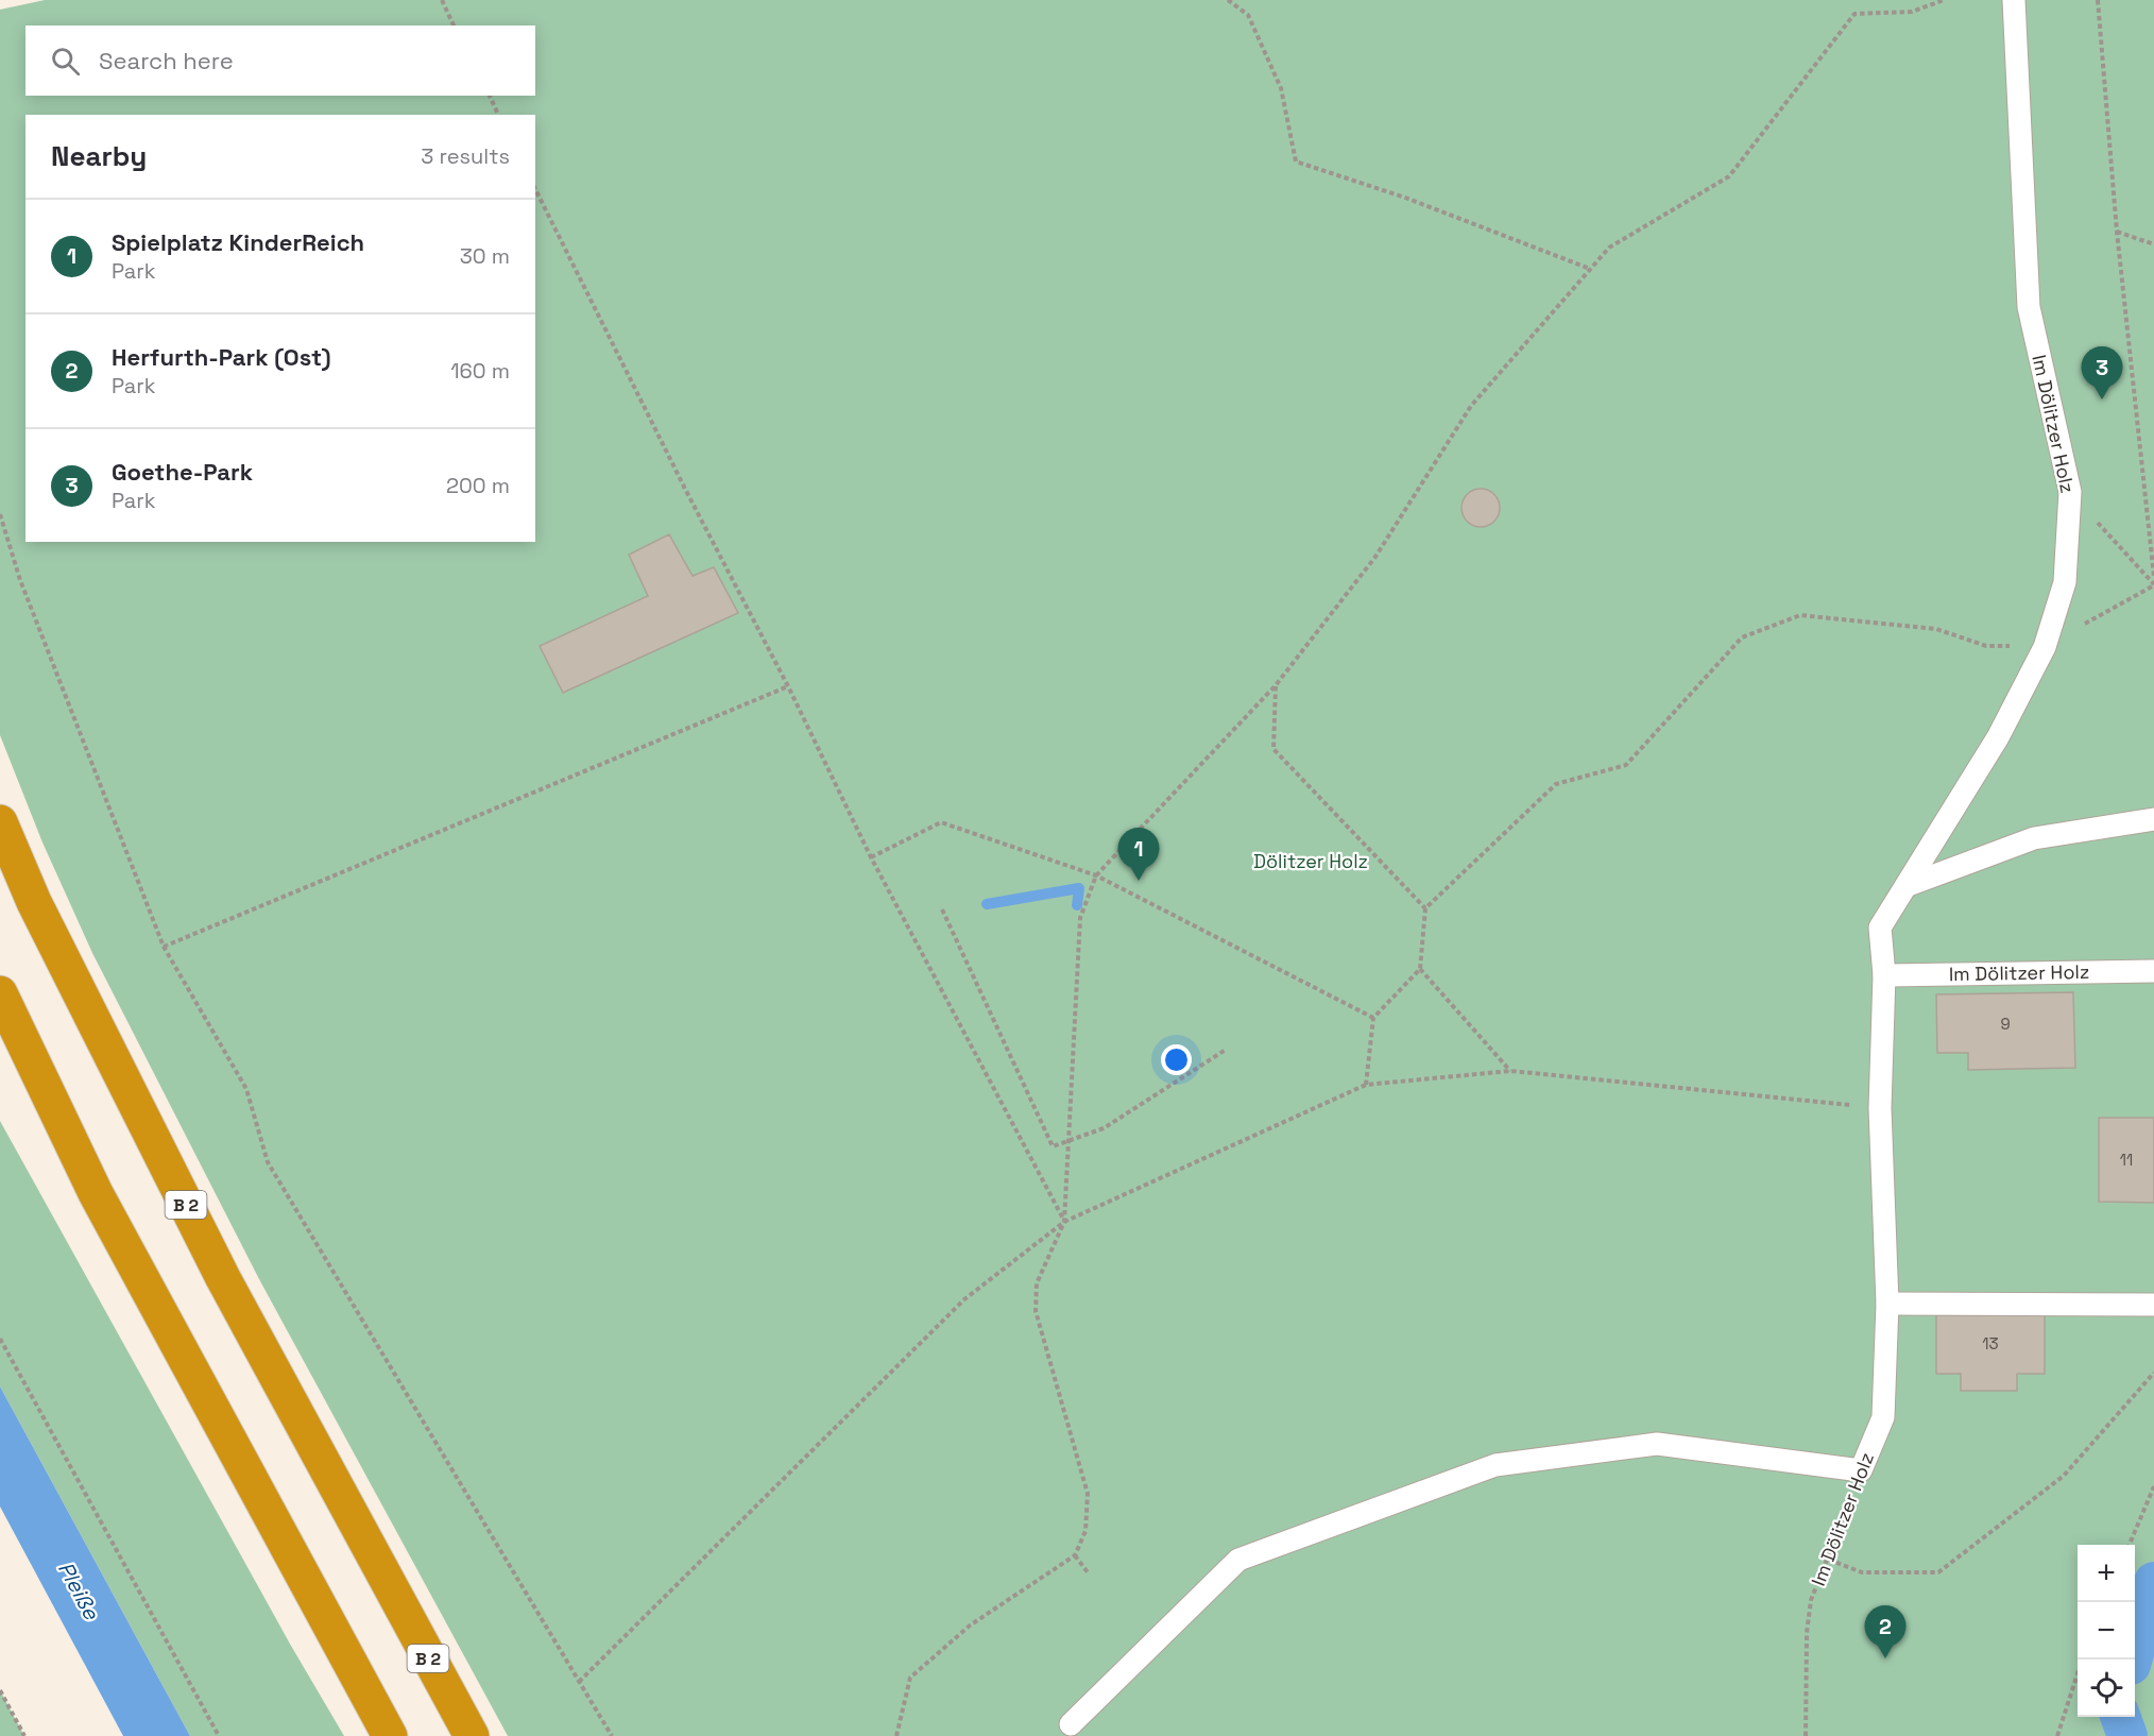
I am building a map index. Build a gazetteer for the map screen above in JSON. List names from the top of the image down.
{
  "streets": {
    "highway": ["B 2"],
    "lane": ["Im Dölitzer Holz"]
  },
  "water": ["Pleiße"],
  "parks": ["Dölitzer Holz"],
  "house_numbers": ["9", "11", "13"],
  "page": {
    "search": "Search here",
    "heading": ["Nearby", "3 results"],
    "list": [
      {
        "mark": "1",
        "name": "Spielplatz KinderReich",
        "note": "Park",
        "value": "30 m"
      },
      {
        "mark": "2",
        "name": "Herfurth-Park (Ost)",
        "note": "Park",
        "value": "160 m"
      },
      {
        "mark": "3",
        "name": "Goethe-Park",
        "note": "Park",
        "value": "200 m"
      }
    ],
    "pins": ["3", "1", "2"],
    "map_buttons": ["+", "−"]
  }
}
